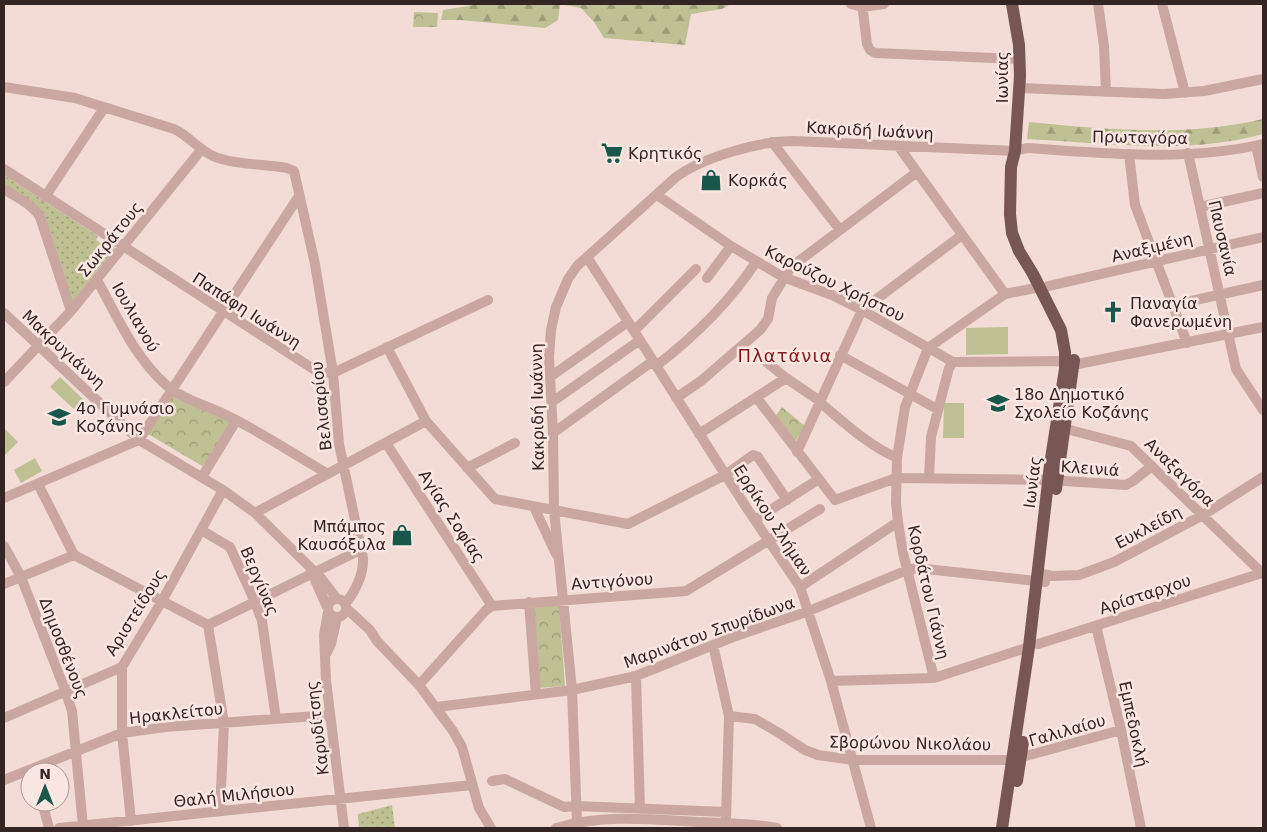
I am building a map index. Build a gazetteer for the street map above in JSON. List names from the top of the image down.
{
  "streets": {
    "main road": ["Ιωνίας"],
    "street": [
      "Κακριδή Ιωάννη",
      "Πρωταγόρα",
      "Παυσανία",
      "Σωκράτους",
      "Αναξιμένη",
      "Καρούζου Χρήστου",
      "Παπάφη Ιωάννη",
      "Ιουλιανού",
      "Μακρυγιάννη",
      "Βελισαρίου",
      "Κλεινιά",
      "Αναξαγόρα",
      "Αγίας Σοφίας",
      "Ερρίκου Σλήμαν",
      "Ευκλείδη",
      "Βεργίνας",
      "Αντιγόνου",
      "Κορδάτου Γιάννη",
      "Αρίσταρχου",
      "Αριστείδους",
      "Μαρινάτου Σπυρίδωνα",
      "Δημοσθένους",
      "Ηρακλείτου",
      "Εμπεδοκλή",
      "Καρυδίτσης",
      "Γαλιλαίου",
      "Σβορώνου Νικολάου",
      "Θαλή Μιλήσιου"
    ]
  },
  "crossings": [
    ["Ιωνίας", "Κακριδή Ιωάννη"],
    ["Ιωνίας", "Πρωταγόρα"],
    ["Ιωνίας", "Αναξιμένη"],
    ["Ιωνίας", "Κλεινιά"],
    ["Ιωνίας", "Αναξαγόρα"],
    ["Ιωνίας", "Ευκλείδη"],
    ["Ιωνίας", "Αρίσταρχου"],
    ["Ιωνίας", "Μαρινάτου Σπυρίδωνα"],
    ["Ιωνίας", "Γαλιλαίου"],
    ["Ιωνίας", "Σβορώνου Νικολάου"],
    ["Κακριδή Ιωάννη", "Πρωταγόρα"],
    ["Κακριδή Ιωάννη", "Καρούζου Χρήστου"],
    ["Κακριδή Ιωάννη", "Ερρίκου Σλήμαν"],
    ["Κακριδή Ιωάννη", "Αντιγόνου"],
    ["Κακριδή Ιωάννη", "Μαρινάτου Σπυρίδωνα"],
    ["Πρωταγόρα", "Παυσανία"],
    ["Παυσανία", "Αναξιμένη"],
    ["Σωκράτους", "Παπάφη Ιωάννη"],
    ["Σωκράτους", "Ιουλιανού"],
    ["Σωκράτους", "Μακρυγιάννη"],
    ["Σωκράτους", "Βελισαρίου"],
    ["Καρούζου Χρήστου", "Κορδάτου Γιάννη"],
    ["Παπάφη Ιωάννη", "Βελισαρίου"],
    ["Μακρυγιάννη", "Βελισαρίου"],
    ["Μακρυγιάννη", "Αριστείδους"],
    ["Μακρυγιάννη", "Μαρινάτου Σπυρίδωνα"],
    ["Μακρυγιάννη", "Καρυδίτσης"],
    ["Μακρυγιάννη", "Θαλή Μιλήσιου"],
    ["Βελισαρίου", "Καρυδίτσης"],
    ["Κλεινιά", "Αναξαγόρα"],
    ["Αναξαγόρα", "Ευκλείδη"],
    ["Αναξαγόρα", "Αρίσταρχου"],
    ["Αγίας Σοφίας", "Αντιγόνου"],
    ["Ερρίκου Σλήμαν", "Αντιγόνου"],
    ["Ερρίκου Σλήμαν", "Αρίσταρχου"],
    ["Ερρίκου Σλήμαν", "Μαρινάτου Σπυρίδωνα"],
    ["Ερρίκου Σλήμαν", "Σβορώνου Νικολάου"],
    ["Ευκλείδη", "Μαρινάτου Σπυρίδωνα"],
    ["Βεργίνας", "Αριστείδους"],
    ["Βεργίνας", "Ηρακλείτου"],
    ["Κορδάτου Γιάννη", "Αρίσταρχου"],
    ["Κορδάτου Γιάννη", "Μαρινάτου Σπυρίδωνα"],
    ["Αρίσταρχου", "Εμπεδοκλή"],
    ["Αριστείδους", "Δημοσθένους"],
    ["Δημοσθένους", "Ηρακλείτου"],
    ["Δημοσθένους", "Θαλή Μιλήσιου"],
    ["Ηρακλείτου", "Καρυδίτσης"],
    ["Εμπεδοκλή", "Γαλιλαίου"],
    ["Καρυδίτσης", "Θαλή Μιλήσιου"],
    ["Γαλιλαίου", "Σβορώνου Νικολάου"]
  ],
  "districts": ["Πλατάνια"],
  "places": {
    "supermarket": ["Κρητικός"],
    "shop": ["Κορκάς", "Μπάμπος Καυσόξυλα"],
    "church": ["Παναγία Φανερωμένη"],
    "school or university": ["18ο Δημοτικό Σχολείο Κοζάνης", "4ο Γυμνάσιο Κοζάνης"]
  },
  "north": "top"
}
